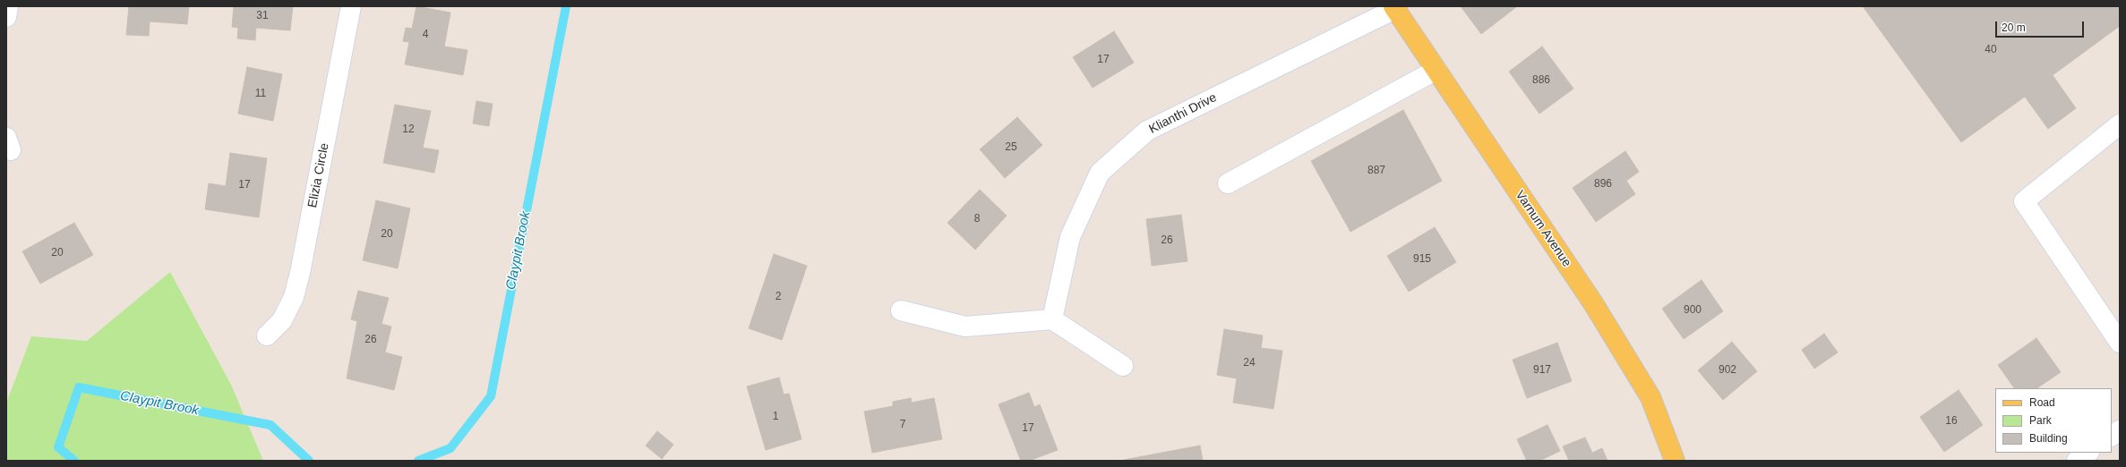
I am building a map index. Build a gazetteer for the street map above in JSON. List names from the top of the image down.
{
  "streets": {
    "main road": ["Varnum Avenue"],
    "street": ["Klianthi Drive", "Elizia Circle"]
  },
  "crossings": [
    ["Klianthi Drive", "Varnum Avenue"]
  ],
  "water": ["Claypit Brook"],
  "house_numbers": [
    "31",
    "4",
    "40",
    "17",
    "886",
    "11",
    "12",
    "25",
    "887",
    "896",
    "17",
    "8",
    "20",
    "26",
    "20",
    "915",
    "2",
    "900",
    "26",
    "24",
    "917",
    "902",
    "1",
    "16",
    "7",
    "17"
  ],
  "legend": ["Road", "Park", "Building"],
  "scale_bar": "20 m"
}
